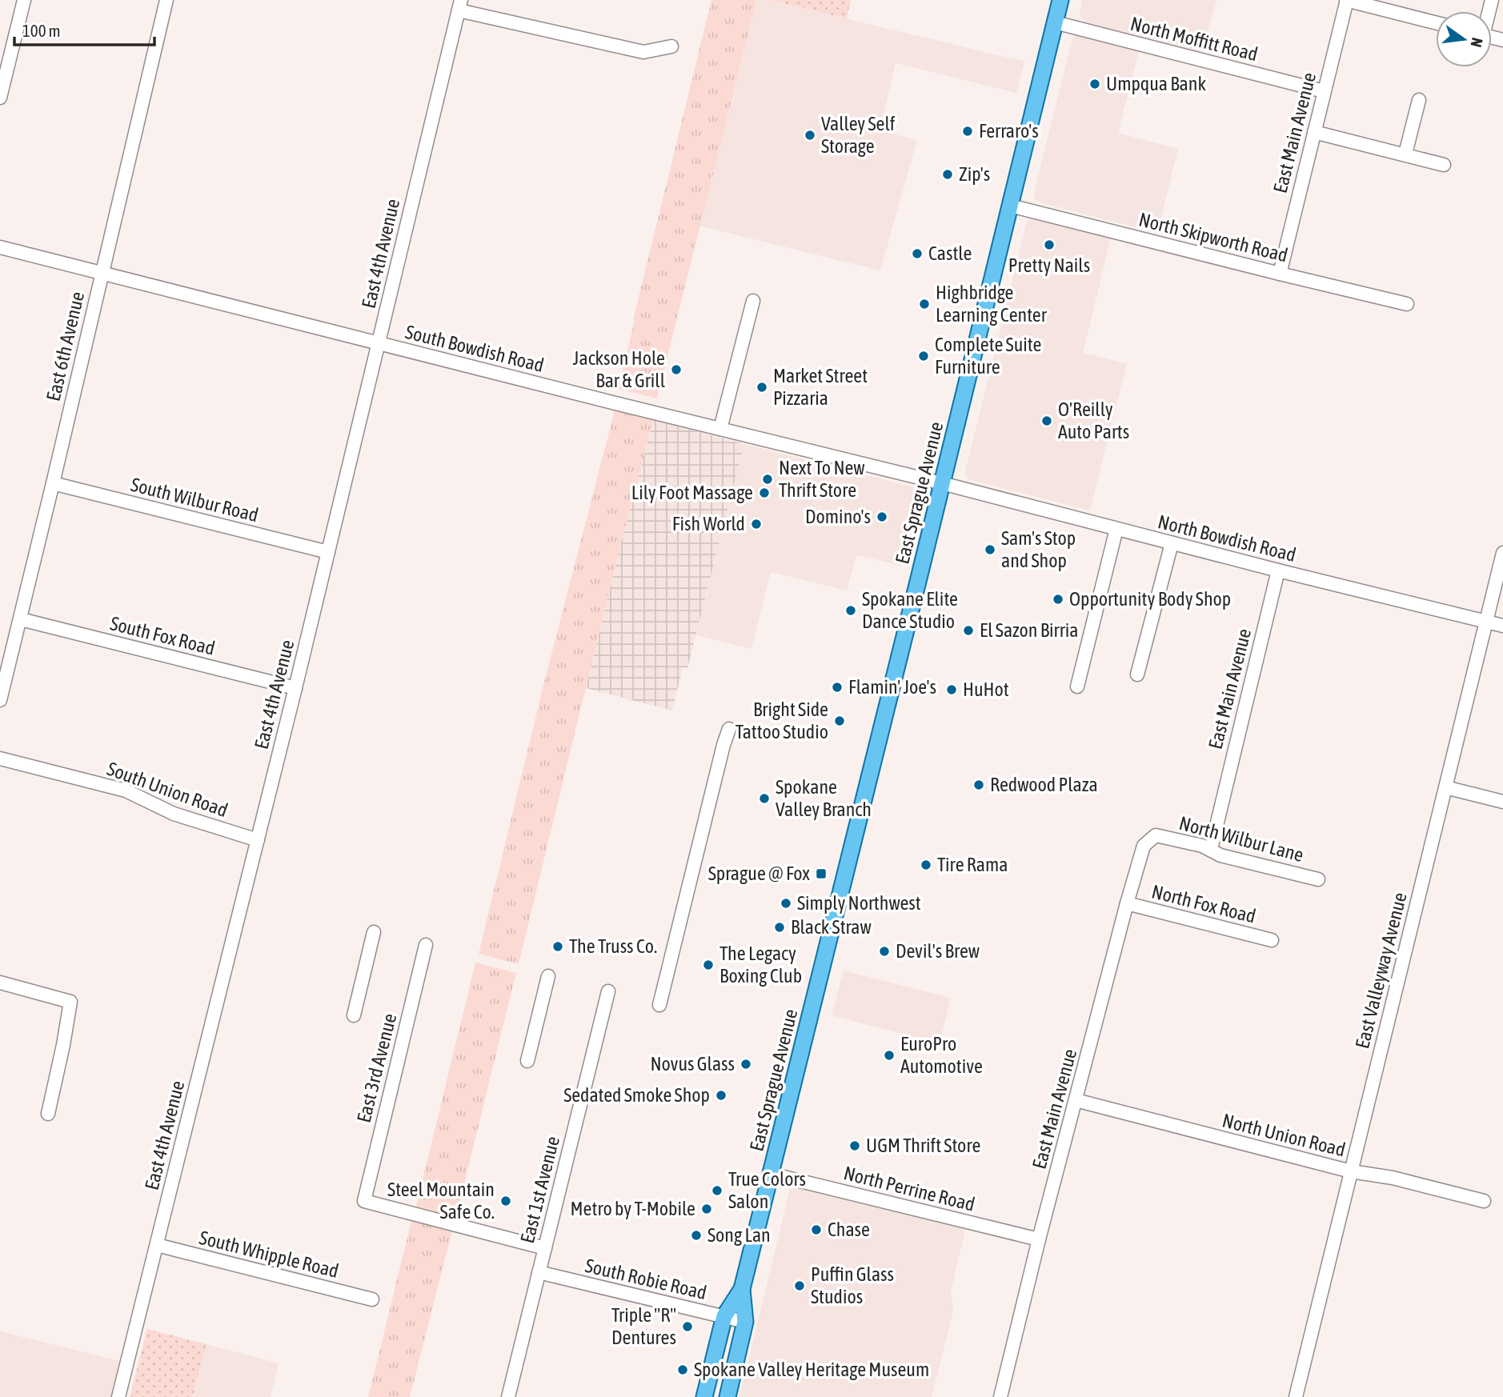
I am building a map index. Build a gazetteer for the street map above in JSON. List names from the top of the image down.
{
  "streets": {
    "main road": ["East Sprague Avenue"],
    "street": [
      "North Moffitt Road",
      "East Main Avenue",
      "North Skipworth Road",
      "East 4th Avenue",
      "East 6th Avenue",
      "South Bowdish Road",
      "South Wilbur Road",
      "North Bowdish Road",
      "South Fox Road",
      "South Union Road",
      "North Wilbur Lane",
      "North Fox Road",
      "East Valleyway Avenue",
      "East 3rd Avenue",
      "North Union Road",
      "North Perrine Road",
      "East 1st Avenue",
      "South Whipple Road",
      "South Robie Road"
    ]
  },
  "crossings": [
    ["North Moffitt Road", "East Main Avenue"],
    ["North Moffitt Road", "East Sprague Avenue"],
    ["East Main Avenue", "North Skipworth Road"],
    ["East Main Avenue", "North Bowdish Road"],
    ["East Main Avenue", "North Wilbur Lane"],
    ["East Main Avenue", "North Fox Road"],
    ["East Main Avenue", "North Union Road"],
    ["East Main Avenue", "North Perrine Road"],
    ["North Skipworth Road", "East Sprague Avenue"],
    ["East 4th Avenue", "South Bowdish Road"],
    ["East 4th Avenue", "South Wilbur Road"],
    ["East 4th Avenue", "South Fox Road"],
    ["East 4th Avenue", "South Union Road"],
    ["East 4th Avenue", "South Whipple Road"],
    ["East 6th Avenue", "South Bowdish Road"],
    ["East 6th Avenue", "South Wilbur Road"],
    ["East 6th Avenue", "South Fox Road"],
    ["South Bowdish Road", "East Sprague Avenue"],
    ["South Bowdish Road", "North Bowdish Road"],
    ["East Sprague Avenue", "North Bowdish Road"],
    ["East Sprague Avenue", "North Perrine Road"],
    ["East Sprague Avenue", "South Robie Road"],
    ["North Bowdish Road", "East Valleyway Avenue"],
    ["East Valleyway Avenue", "North Union Road"],
    ["East 3rd Avenue", "East 1st Avenue"],
    ["East 1st Avenue", "South Robie Road"]
  ],
  "places": {
    "other": [
      "Umpqua Bank",
      "Ferraro's",
      "Valley Self Storage",
      "Zip's",
      "Pretty Nails",
      "Castle",
      "Highbridge Learning Center",
      "Complete Suite Furniture",
      "Jackson Hole Bar & Grill",
      "Market Street Pizzaria",
      "O'Reilly Auto Parts",
      "Next To New Thrift Store",
      "Lily Foot Massage",
      "Domino's",
      "Fish World",
      "Sam's Stop and Shop",
      "Opportunity Body Shop",
      "Spokane Elite Dance Studio",
      "El Sazon Birria",
      "Flamin' Joe's",
      "HuHot",
      "Bright Side Tattoo Studio",
      "Redwood Plaza",
      "Spokane Valley Branch",
      "Tire Rama",
      "Simply Northwest",
      "Black Straw",
      "The Truss Co.",
      "Devil's Brew",
      "The Legacy Boxing Club",
      "EuroPro Automotive",
      "Novus Glass",
      "Sedated Smoke Shop",
      "UGM Thrift Store",
      "True Colors Salon",
      "Steel Mountain Safe Co.",
      "Metro by T-Mobile",
      "Chase",
      "Song Lan",
      "Puffin Glass Studios",
      "Triple \"R\" Dentures",
      "Spokane Valley Heritage Museum"
    ],
    "transit": ["Sprague @ Fox"]
  },
  "scale_bar": "100 m",
  "north": "right"
}
